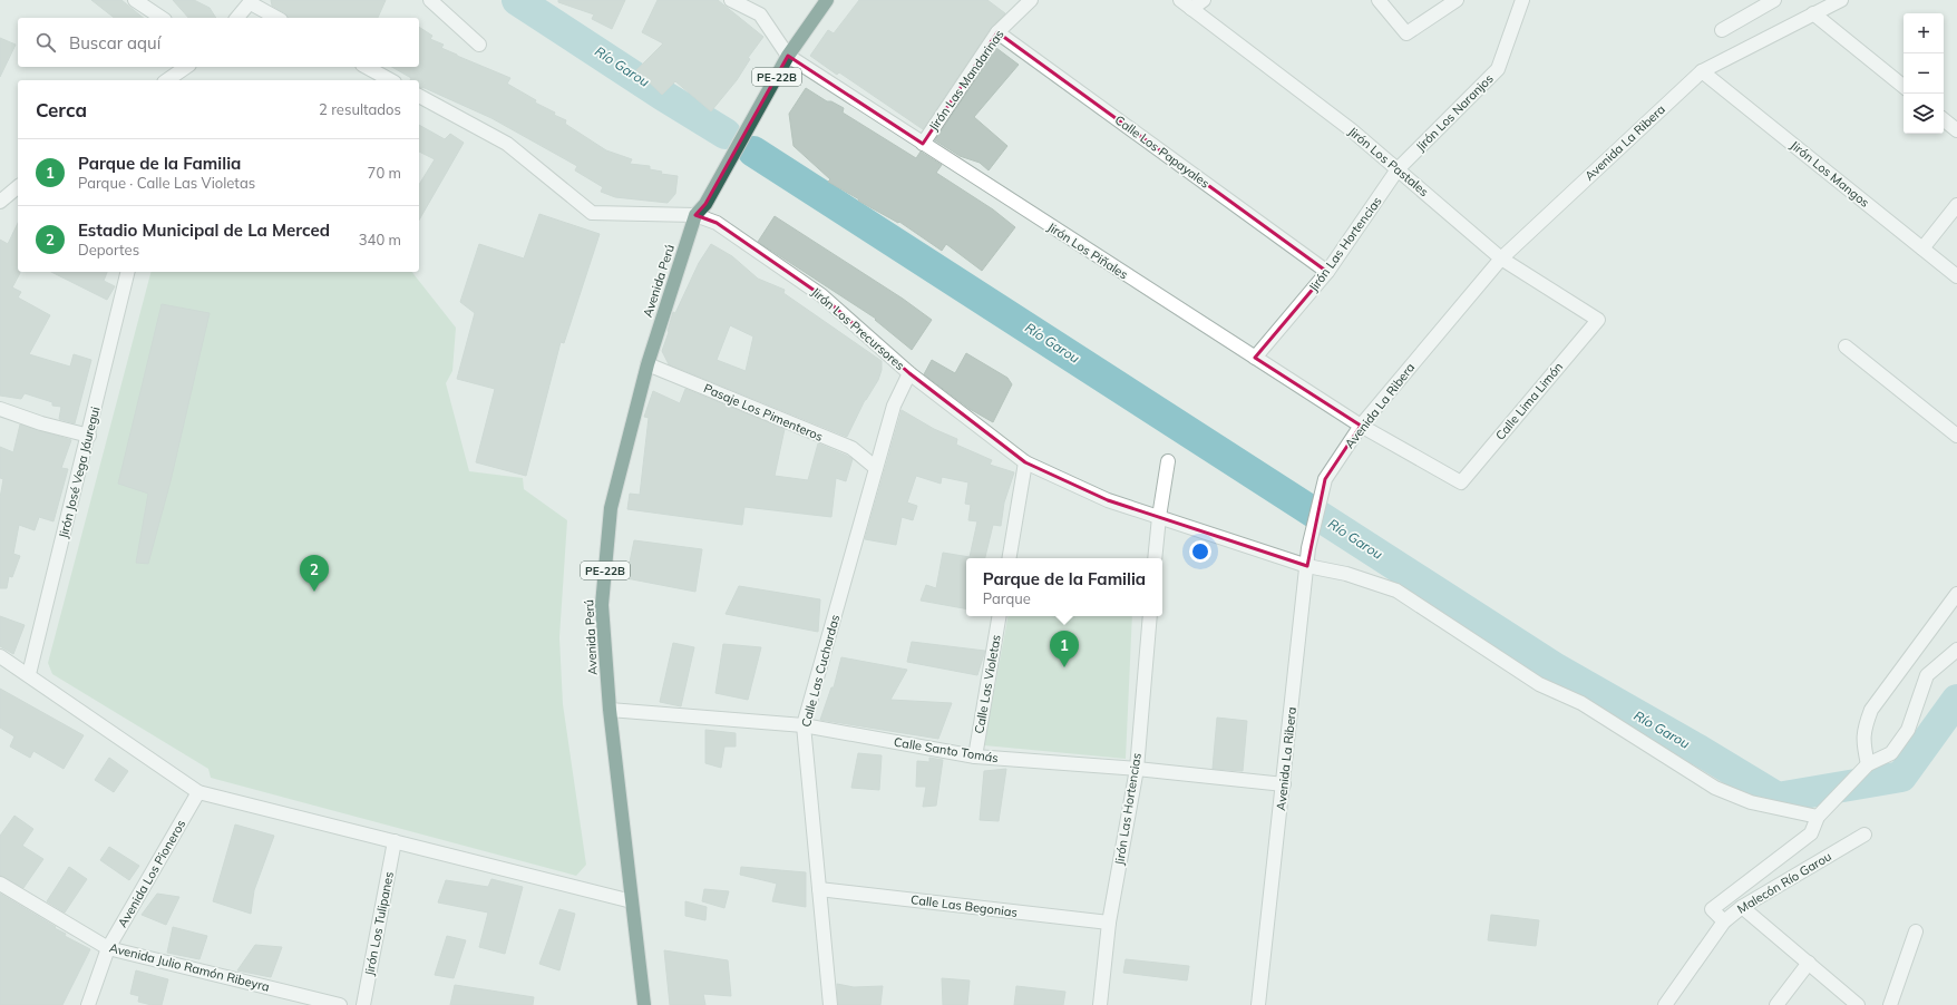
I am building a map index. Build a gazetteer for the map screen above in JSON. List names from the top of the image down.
{
  "streets": {
    "highway": ["PE-22B", "Avenida Perú"],
    "street": [
      "Jirón Las Mandarinas",
      "Jirón Los Naranjos",
      "Avenida La Ribera",
      "Calle Los Papayales",
      "Jirón Los Pastales",
      "Jirón Los Mangos",
      "Jirón Las Hortencias",
      "Jirón Los Piñales",
      "Jirón Los Precursores",
      "Calle Lima Limón",
      "Pasaje Los Pimenteros",
      "Jirón José Vega Jáuregui",
      "Calle Las Cuchardas",
      "Calle Las Violetas",
      "Calle Santo Tomás",
      "Avenida Los Pioneros",
      "Malecón Río Garou",
      "Calle Las Begonias",
      "Jirón Los Tulipanes",
      "Avenida Julio Ramón Ribeyra"
    ]
  },
  "crossings": [
    ["PE-22B", "Jirón Los Piñales"],
    ["PE-22B", "Avenida Perú"],
    ["Jirón Las Mandarinas", "Calle Los Papayales"],
    ["Jirón Las Mandarinas", "Jirón Los Piñales"],
    ["Jirón Los Naranjos", "Jirón Los Pastales"],
    ["Jirón Los Naranjos", "Jirón Las Hortencias"],
    ["Avenida La Ribera", "Jirón Los Pastales"],
    ["Avenida La Ribera", "Jirón Los Mangos"],
    ["Avenida La Ribera", "Jirón Los Piñales"],
    ["Avenida La Ribera", "Jirón Los Precursores"],
    ["Avenida La Ribera", "Calle Santo Tomás"],
    ["Calle Los Papayales", "Jirón Las Hortencias"],
    ["Jirón Los Pastales", "Jirón Las Hortencias"],
    ["Jirón Los Pastales", "Calle Lima Limón"],
    ["Jirón Las Hortencias", "Jirón Los Piñales"],
    ["Jirón Las Hortencias", "Calle Santo Tomás"],
    ["Jirón Las Hortencias", "Calle Las Begonias"],
    ["Jirón Los Piñales", "Avenida Perú"],
    ["Jirón Los Piñales", "Calle Lima Limón"],
    ["Avenida Perú", "Jirón Los Precursores"],
    ["Avenida Perú", "Pasaje Los Pimenteros"],
    ["Avenida Perú", "Calle Santo Tomás"],
    ["Jirón Los Precursores", "Calle Las Cuchardas"],
    ["Pasaje Los Pimenteros", "Calle Las Cuchardas"],
    ["Calle Las Cuchardas", "Calle Santo Tomás"],
    ["Calle Las Cuchardas", "Calle Las Begonias"],
    ["Calle Las Violetas", "Calle Santo Tomás"],
    ["Avenida Los Pioneros", "Avenida Julio Ramón Ribeyra"]
  ],
  "water": ["Río Garou"],
  "page": {
    "map_buttons": ["+", "−"],
    "search": "Buscar aquí",
    "heading": ["Cerca", "2 resultados"],
    "list": [
      {
        "mark": "1",
        "name": "Parque de la Familia",
        "note": "Parque · Calle Las Violetas",
        "value": "70 m"
      },
      {
        "mark": "2",
        "name": "Estadio Municipal de La Merced",
        "note": "Deportes",
        "value": "340 m"
      }
    ],
    "pins": ["2", "1"],
    "popup": ["Parque de la Familia", "Parque"]
  }
}
